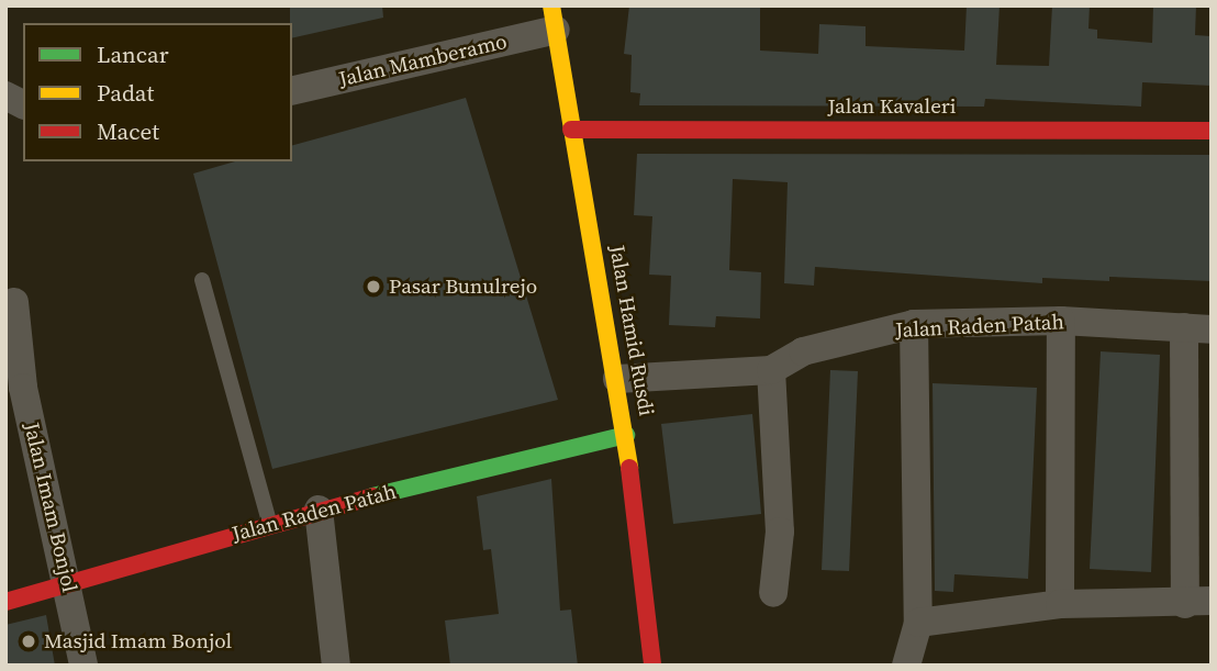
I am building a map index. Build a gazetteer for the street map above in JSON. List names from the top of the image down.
{
  "streets": {
    "street": [
      "Jalan Mamberamo",
      "Jalan Kavaleri",
      "Jalan Raden Patah",
      "Jalan Hamid Rusdi",
      "Jalan Imam Bonjol"
    ]
  },
  "crossings": [
    ["Jalan Mamberamo", "Jalan Hamid Rusdi"],
    ["Jalan Kavaleri", "Jalan Hamid Rusdi"],
    ["Jalan Raden Patah", "Jalan Hamid Rusdi"],
    ["Jalan Raden Patah", "Jalan Imam Bonjol"]
  ],
  "places": ["Pasar Bunulrejo", "Masjid Imam Bonjol"],
  "legend": ["Lancar", "Padat", "Macet"]
}
